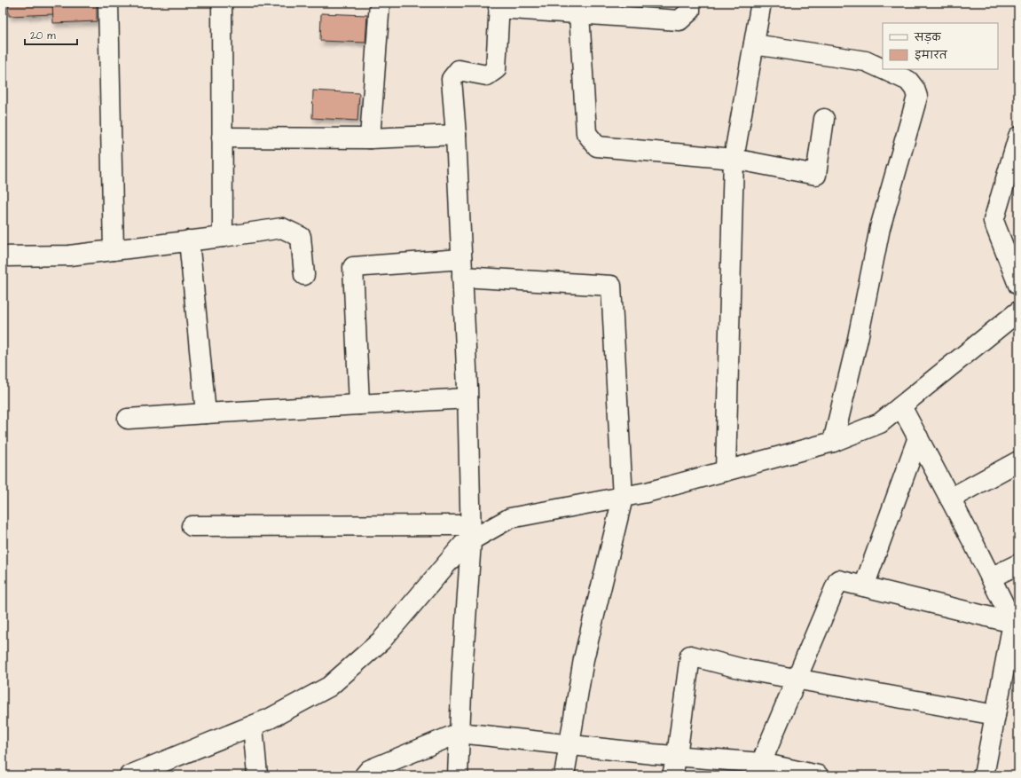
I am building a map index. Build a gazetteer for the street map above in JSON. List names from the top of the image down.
{
  "legend": ["सड़क", "इमारत"],
  "scale_bar": "20 m"
}
